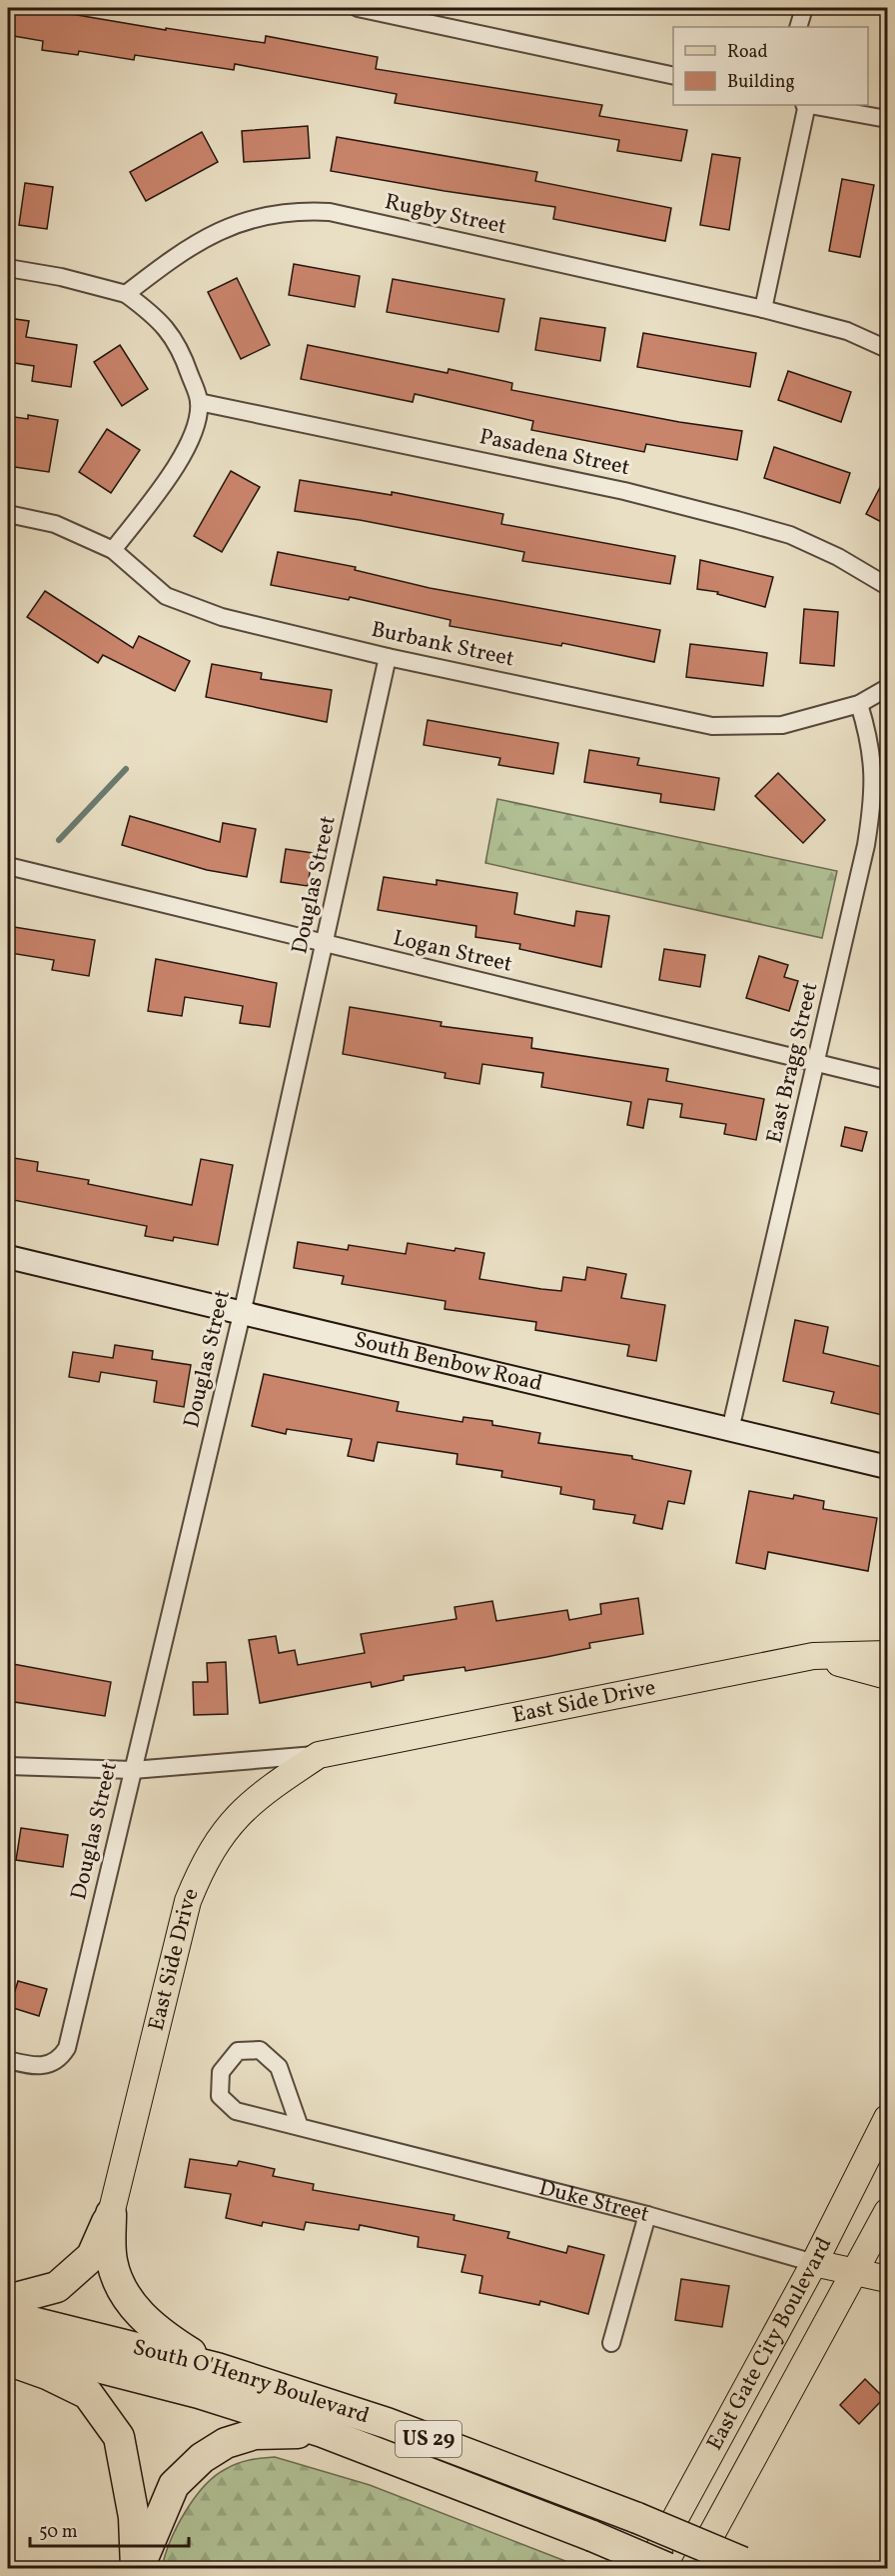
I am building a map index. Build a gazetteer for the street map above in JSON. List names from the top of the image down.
{
  "streets": {
    "highway": ["South O'Henry Boulevard", "US 29"],
    "main road": [
      "South Benbow Road",
      "East Side Drive",
      "Duke Street",
      "East Gate City Boulevard"
    ],
    "street": [
      "Rugby Street",
      "Pasadena Street",
      "Burbank Street",
      "Douglas Street",
      "Logan Street",
      "East Bragg Street"
    ]
  },
  "crossings": [
    ["Burbank Street", "Douglas Street"],
    ["Burbank Street", "East Bragg Street"],
    ["Douglas Street", "Logan Street"],
    ["Douglas Street", "South Benbow Road"],
    ["Douglas Street", "East Side Drive"],
    ["Logan Street", "East Bragg Street"],
    ["East Bragg Street", "South Benbow Road"],
    ["Duke Street", "East Gate City Boulevard"]
  ],
  "legend": ["Road", "Building"],
  "scale_bar": "50 m"
}
